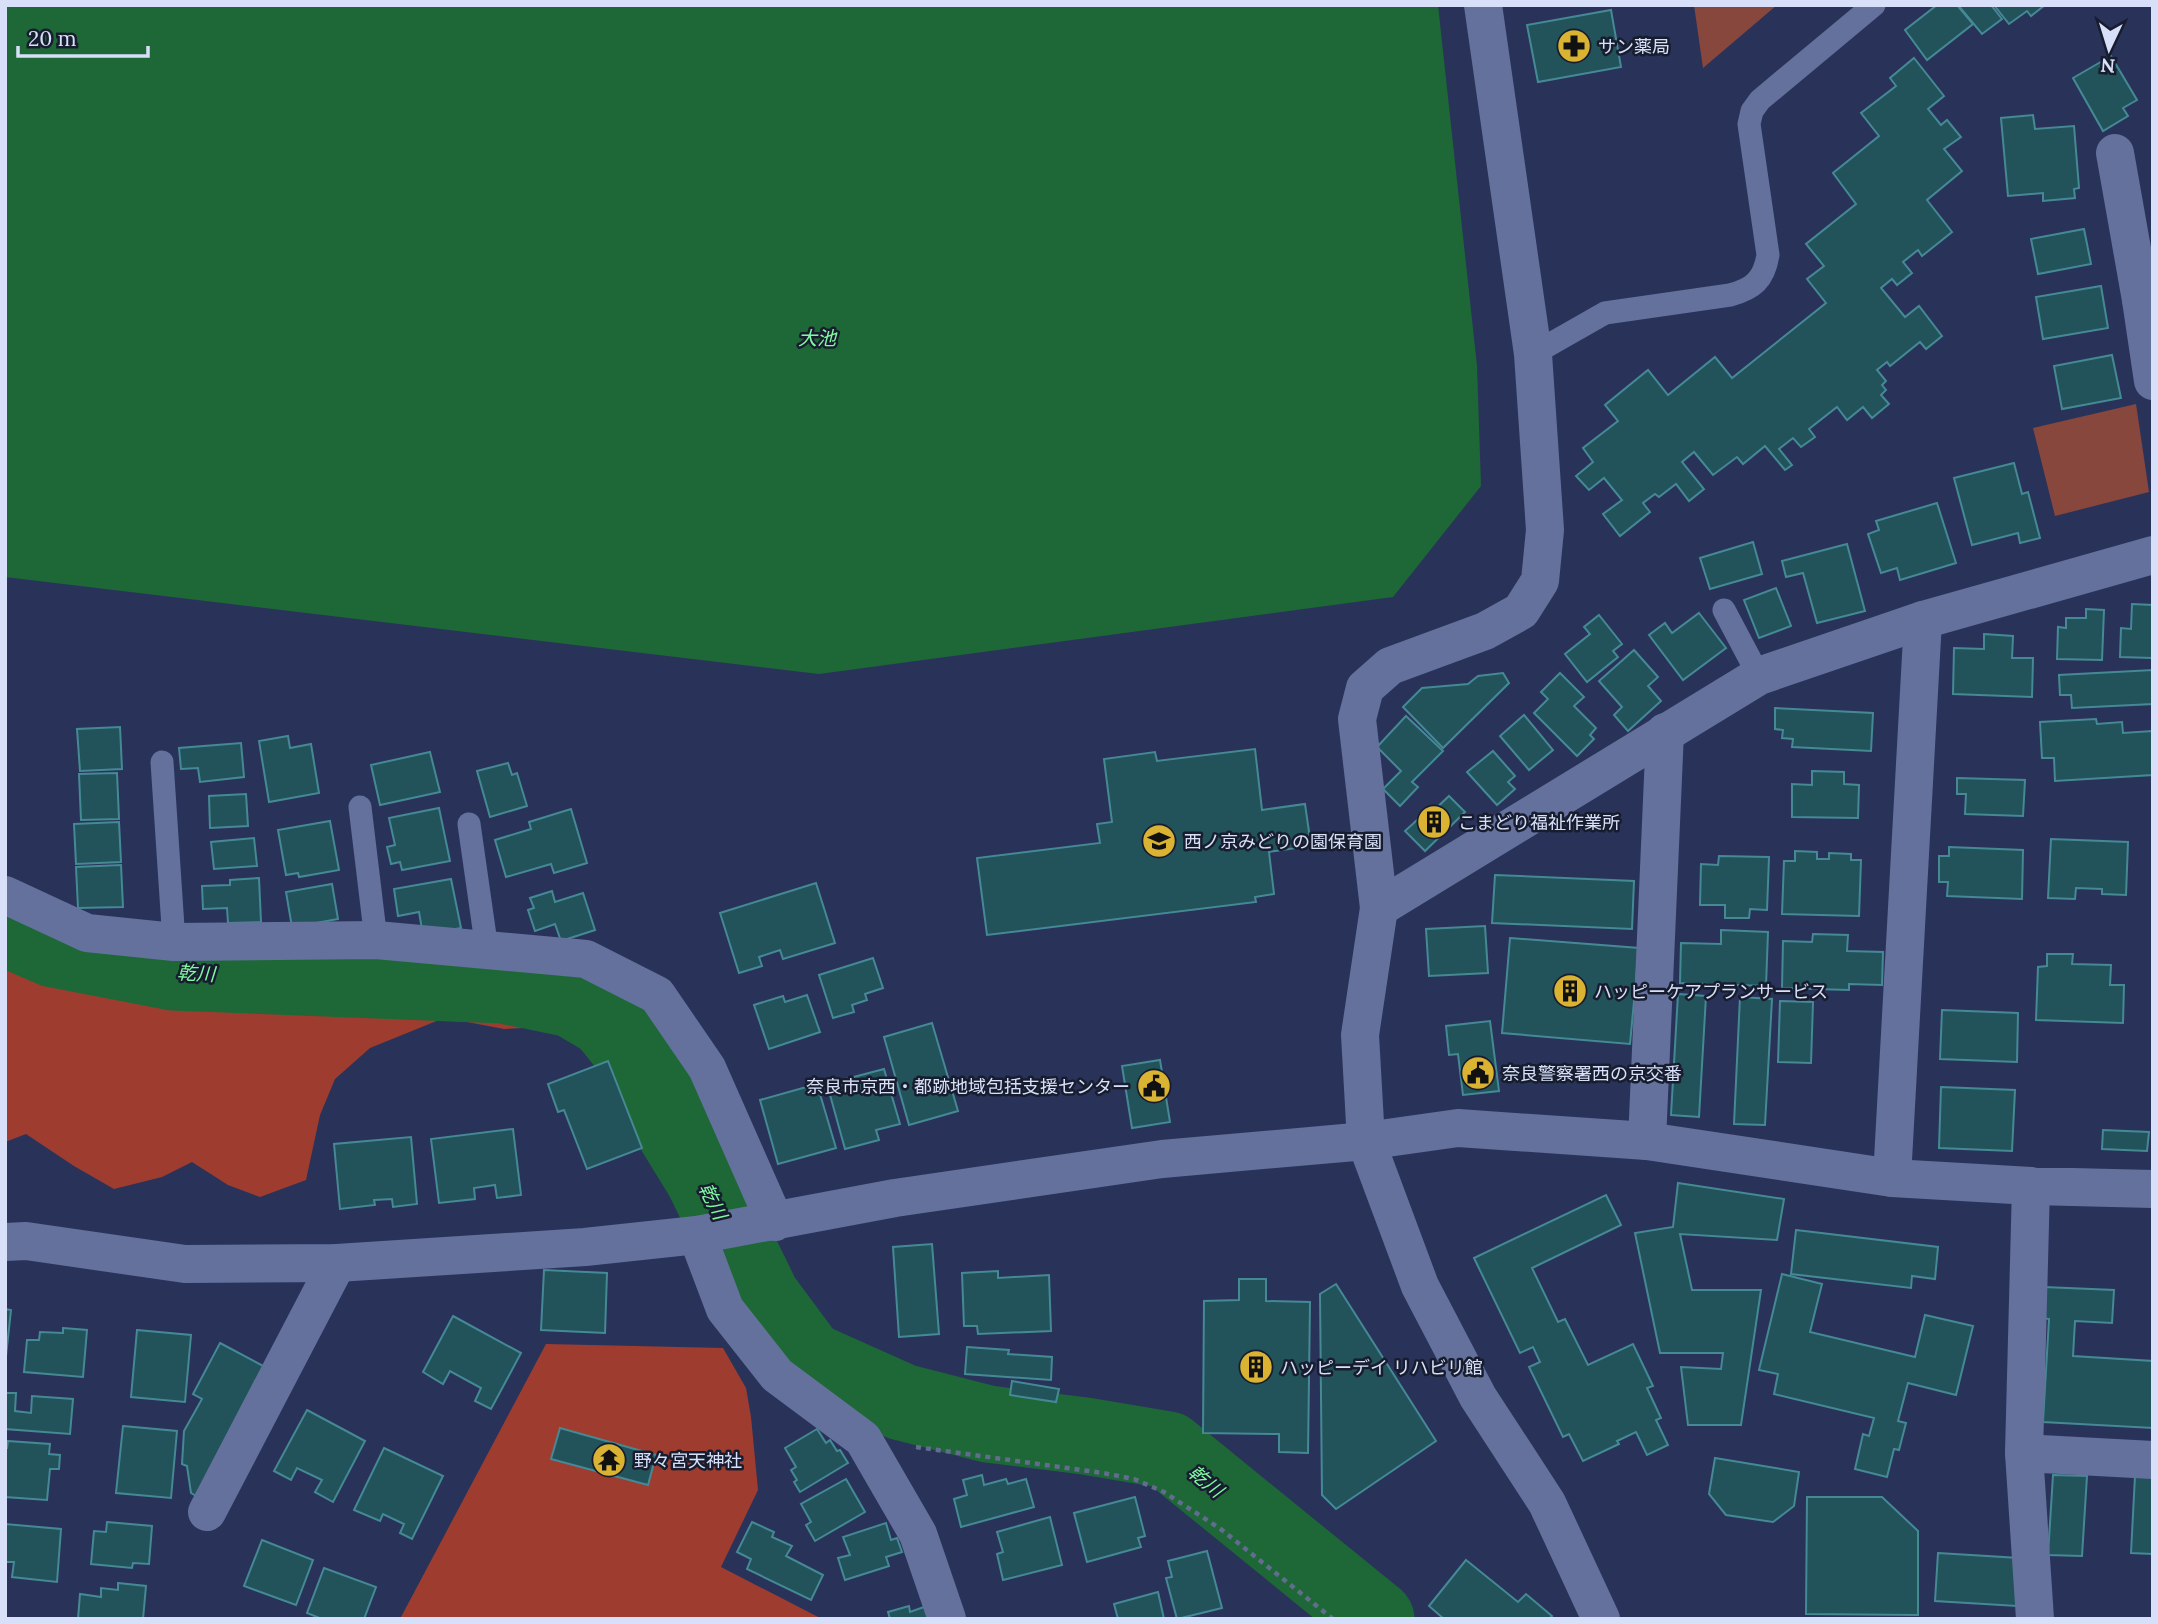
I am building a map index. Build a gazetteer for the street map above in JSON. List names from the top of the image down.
{
  "water": ["大池", "乾川"],
  "places": {
    "pharmacy": ["サン薬局"],
    "building": ["こまどり福祉作業所", "ハッピーケアプランサービス", "ハッピーデイ リハビリ館"],
    "school or university": ["西ノ京みどりの園保育園"],
    "public building": ["奈良警察署西の京交番", "奈良市京西・都跡地域包括支援センター"],
    "temple": ["野々宮天神社"]
  },
  "scale_bar": "20 m",
  "north": "bottom"
}
